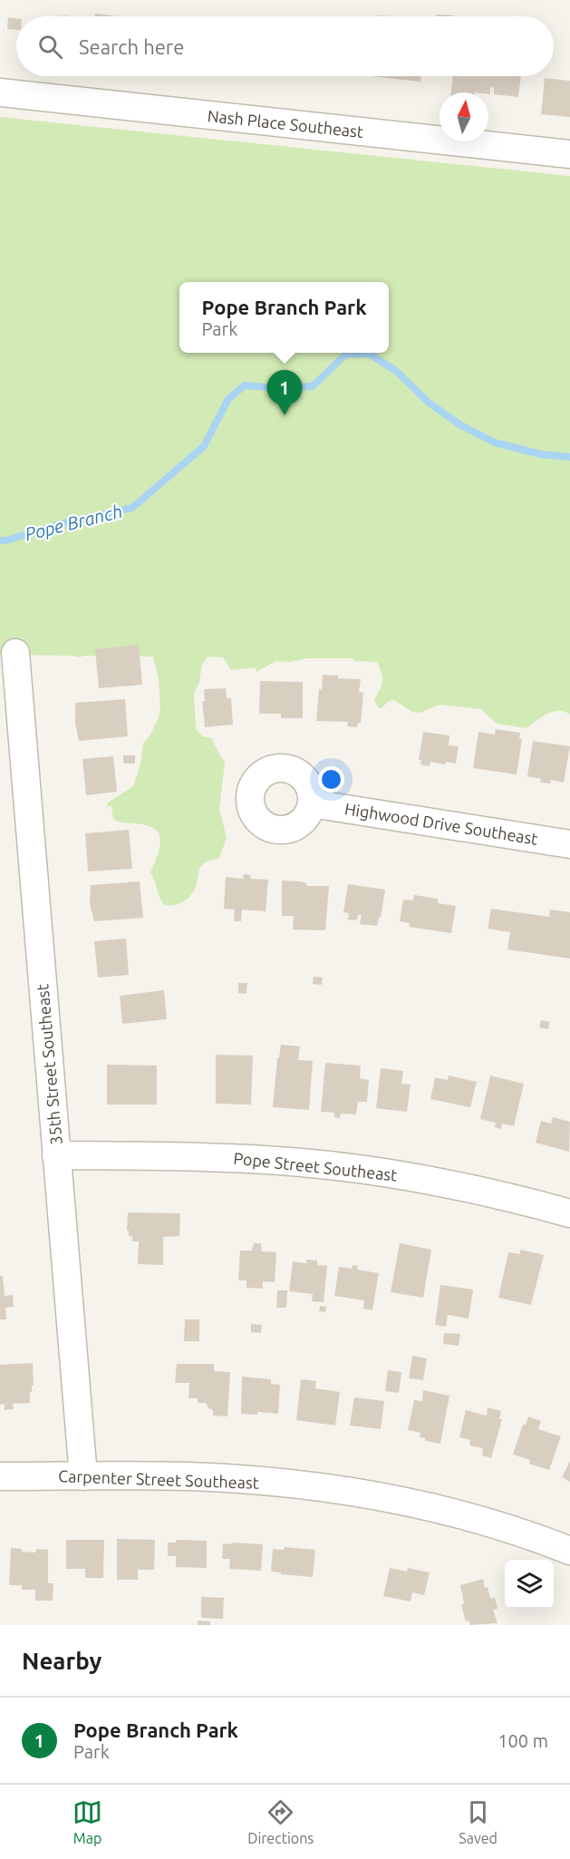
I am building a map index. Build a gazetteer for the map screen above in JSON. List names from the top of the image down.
{
  "streets": {
    "street": [
      "Nash Place Southeast",
      "Highwood Drive Southeast",
      "35th Street Southeast",
      "Pope Street Southeast",
      "Carpenter Street Southeast"
    ]
  },
  "crossings": [
    ["35th Street Southeast", "Pope Street Southeast"],
    ["35th Street Southeast", "Carpenter Street Southeast"]
  ],
  "water": ["Pope Branch"],
  "north": "top",
  "page": {
    "search": "Search here",
    "popup": ["Pope Branch Park", "Park"],
    "pins": "1",
    "heading": "Nearby",
    "list": [
      {
        "mark": "1",
        "name": "Pope Branch Park",
        "note": "Park",
        "value": "100 m"
      }
    ],
    "nav": ["Map", "Directions", "Saved"]
  }
}
